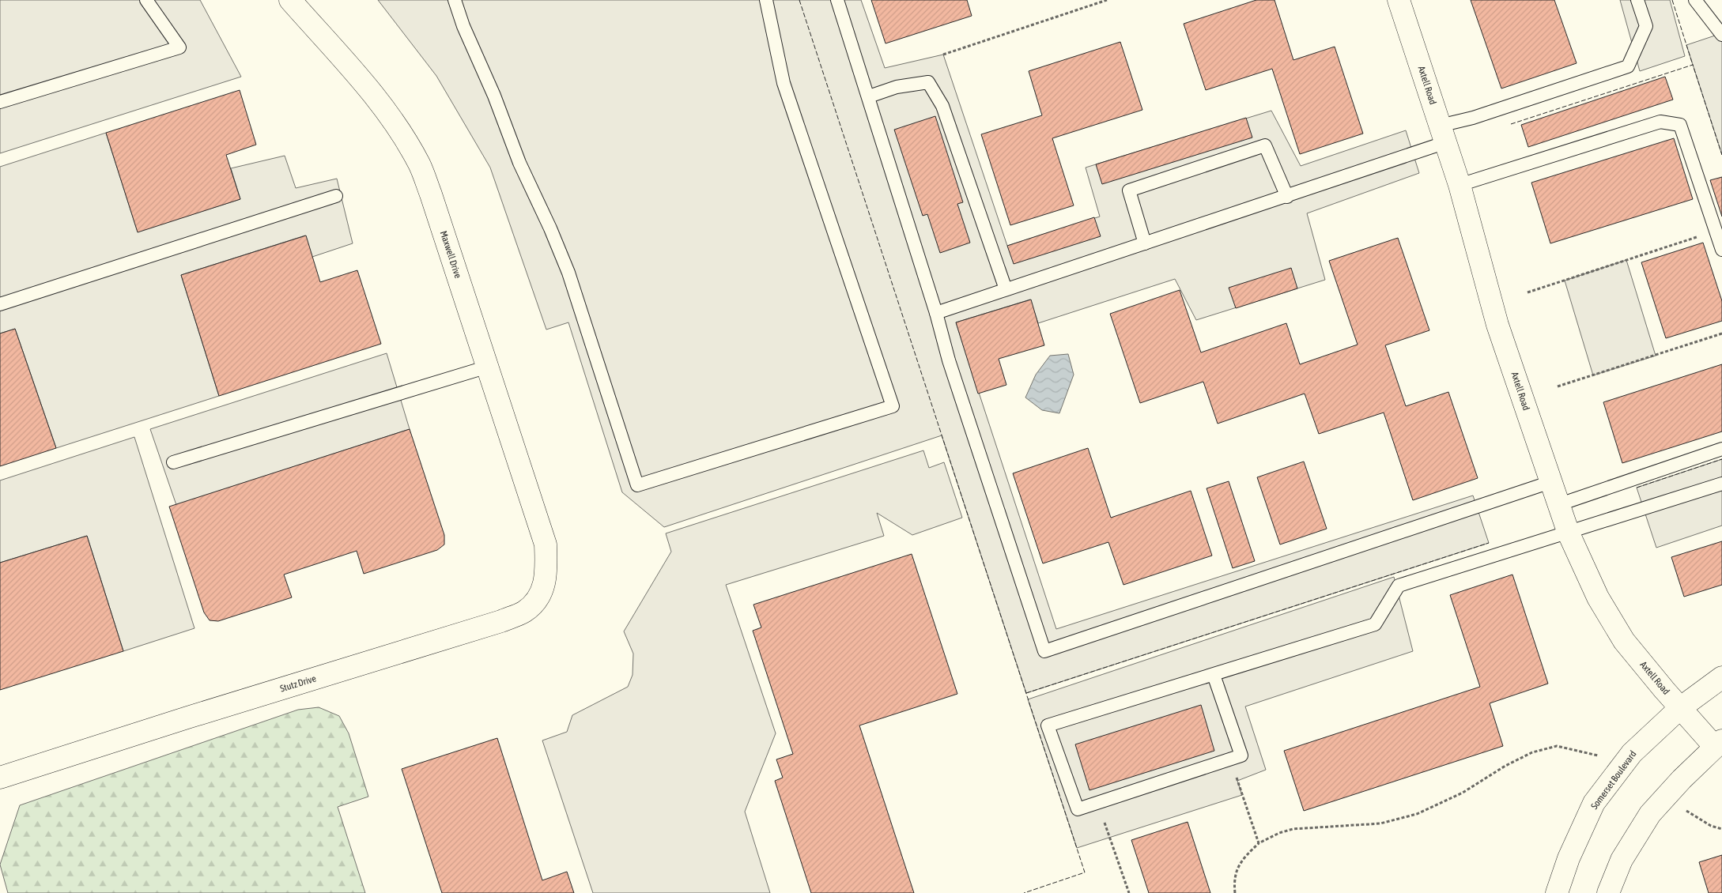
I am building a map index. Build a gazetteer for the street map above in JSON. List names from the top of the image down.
{
  "streets": {
    "street": [
      "Axtell Road",
      "Maxwell Drive",
      "Stutz Drive",
      "Somerset Boulevard"
    ]
  },
  "crossings": [
    ["Axtell Road", "Somerset Boulevard"],
    ["Maxwell Drive", "Stutz Drive"]
  ]
}
